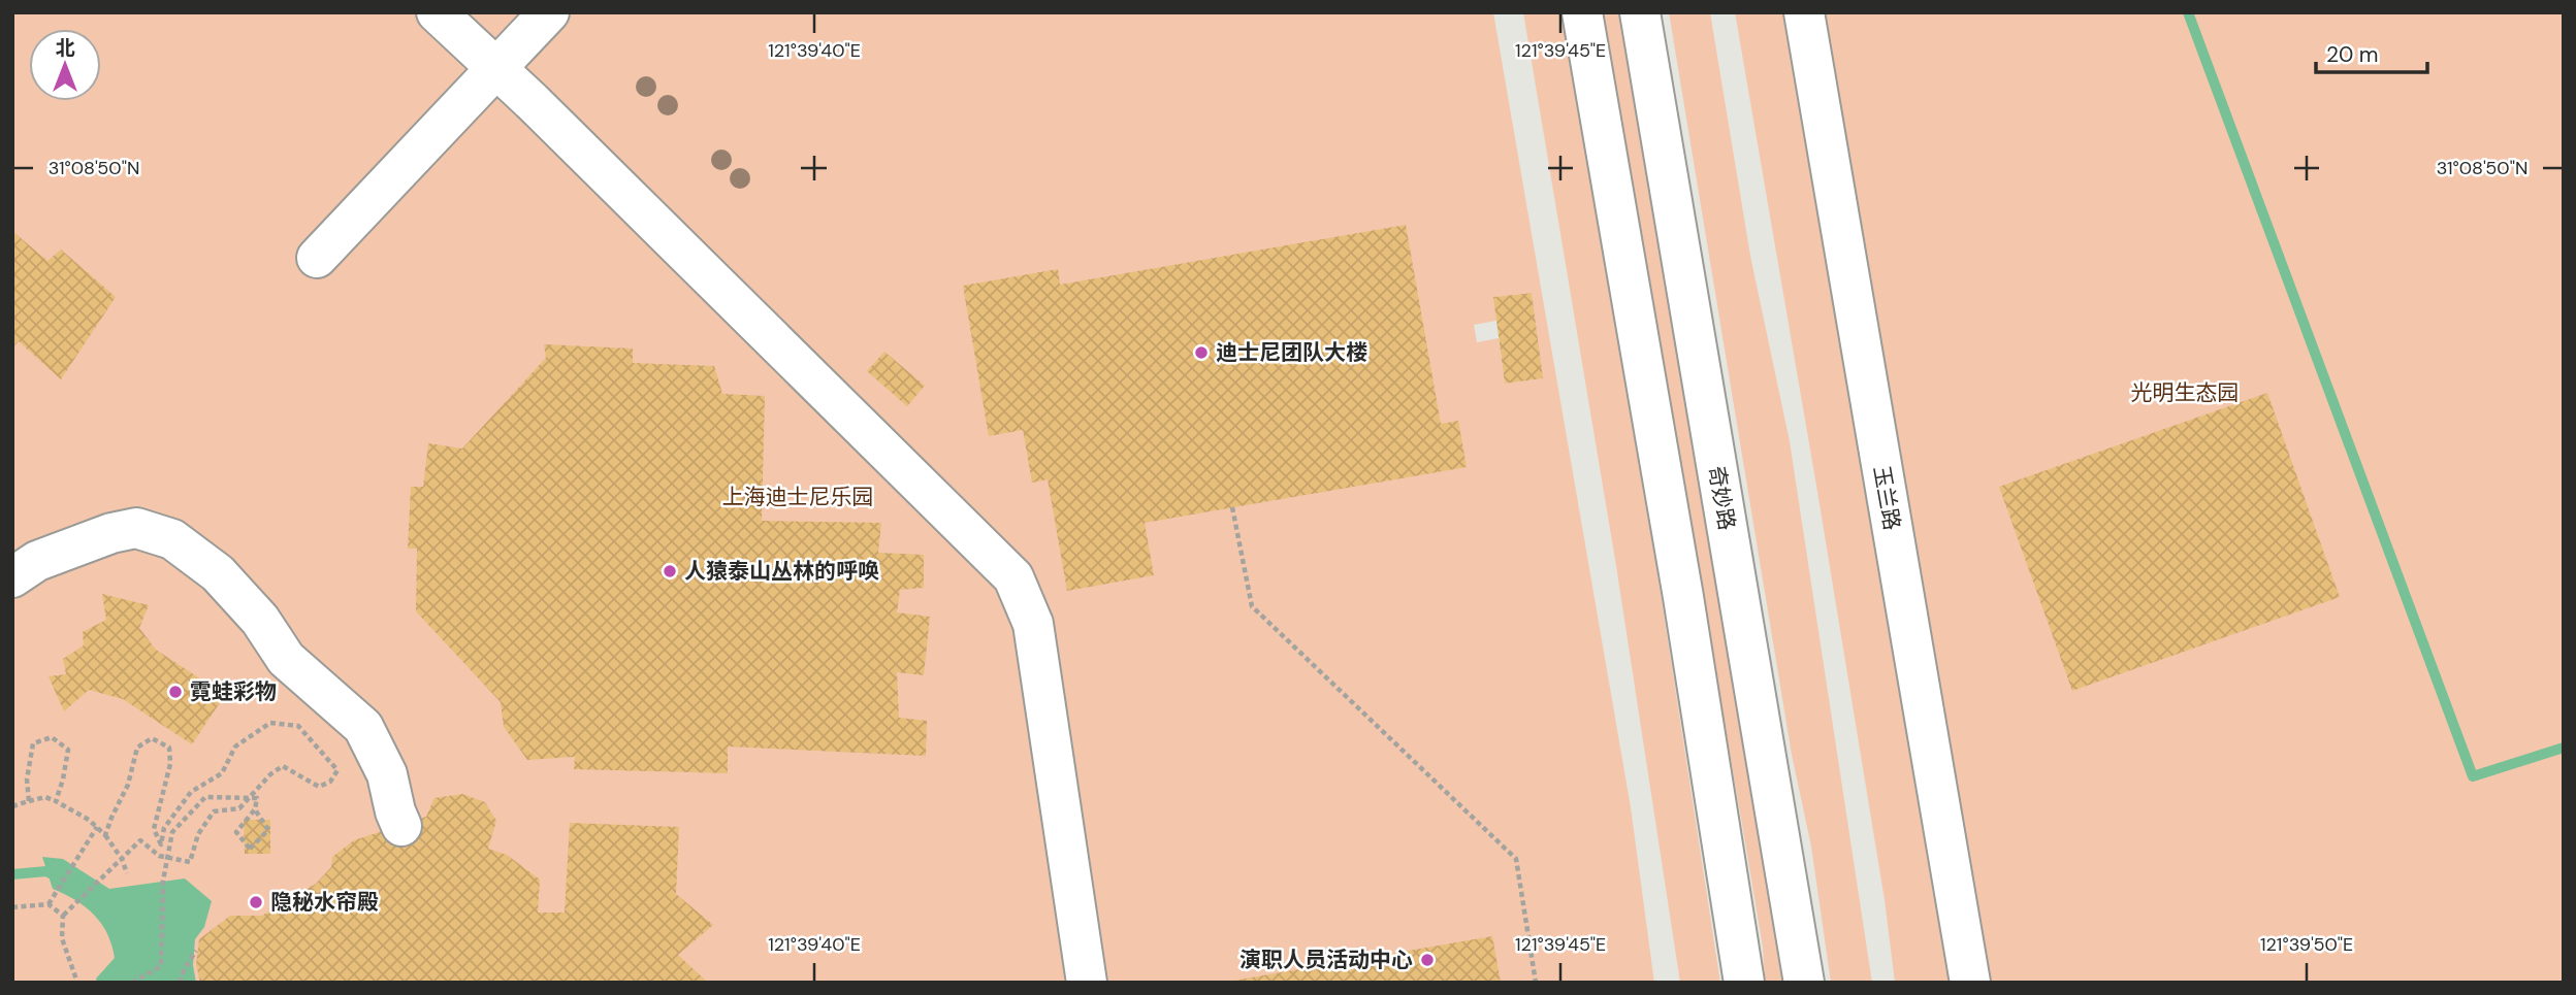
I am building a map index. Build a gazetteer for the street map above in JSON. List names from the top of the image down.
{
  "streets": {
    "street": ["奇妙路", "玉兰路"]
  },
  "parks": ["光明生态园", "上海迪士尼乐园"],
  "places": [
    "迪士尼团队大楼",
    "人猿泰山丛林的呼唤",
    "霓蛙彩物",
    "隐秘水帘殿",
    "演职人员活动中心"
  ],
  "scale_bar": "20 m",
  "north": "top",
  "coordinates": [
    "121°39'40\"E",
    "121°39'45\"E",
    "31°08'50\"N",
    "121°39'50\"E"
  ]
}
